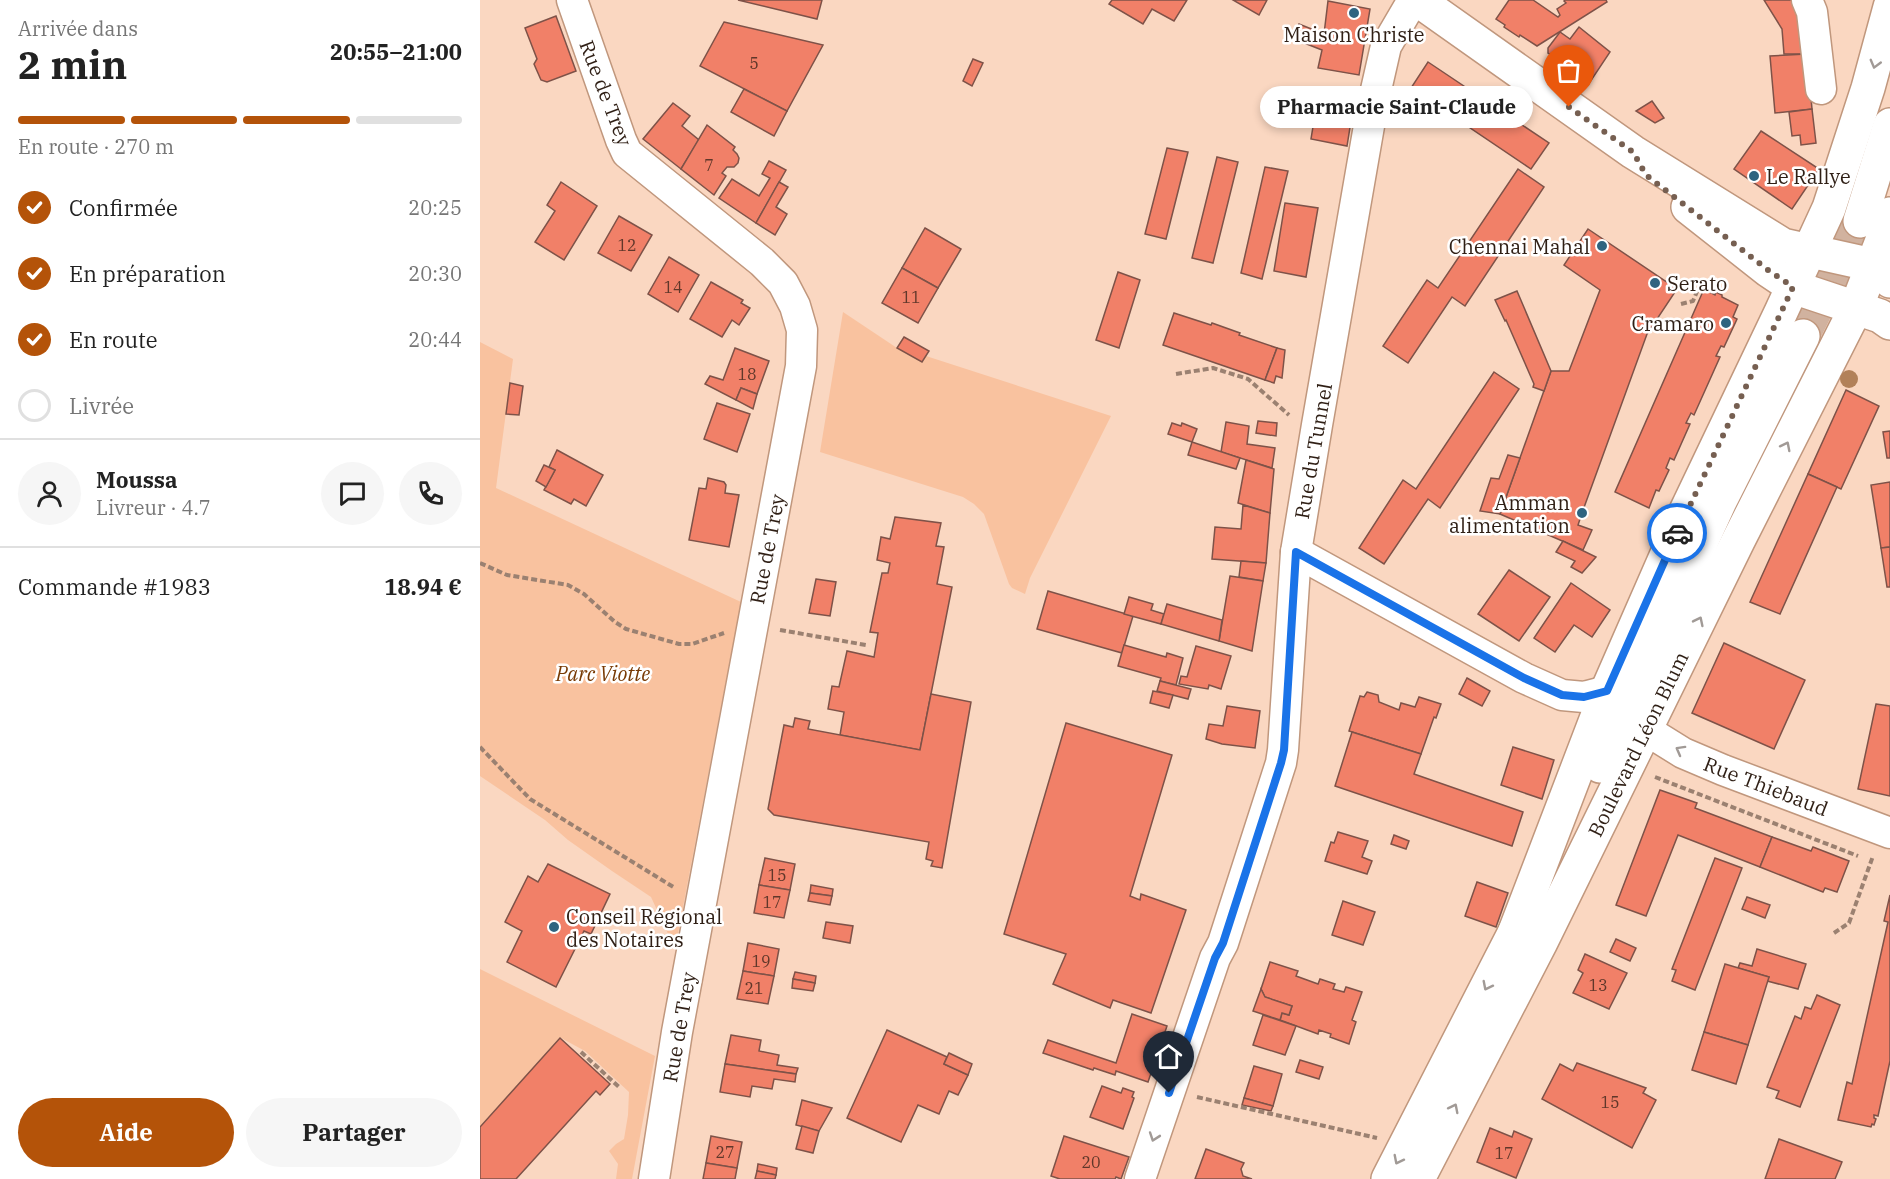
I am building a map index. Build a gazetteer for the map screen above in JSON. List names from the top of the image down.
{
  "streets": {
    "main road": ["Boulevard Léon Blum"],
    "street": ["Rue de Trey", "Rue du Tunnel", "Rue Thiebaud"]
  },
  "crossings": [
    ["Boulevard Léon Blum", "Rue Thiebaud"]
  ],
  "one_way": ["Rue du Tunnel", "Rue Thiebaud"],
  "parks": ["Parc Viotte"],
  "places": [
    "Maison Christe",
    "Pharmacie Saint-Claude",
    "Le Rallye",
    "Chennai Mahal",
    "Serato",
    "Cramaro",
    "Amman alimentation",
    "Conseil Régional des Notaires"
  ],
  "house_numbers": [
    "5",
    "7",
    "12",
    "14",
    "11",
    "18",
    "15",
    "17",
    "19",
    "13",
    "21",
    "15",
    "27",
    "17",
    "20"
  ],
  "page": {
    "heading": ["2 min", "Arrivée dans", "20:55–21:00"],
    "panel": [
      "Moussa",
      "Livreur · 4.7",
      "Commande #1983",
      "18.94 €"
    ],
    "bubble": "Pharmacie Saint-Claude",
    "bar": "En route · 270 m",
    "list": [
      ["Confirmée", "20:25"],
      ["En préparation", "20:30"],
      ["En route", "20:44"],
      "Livrée"
    ],
    "buttons": ["Aide", "Partager"]
  }
}
